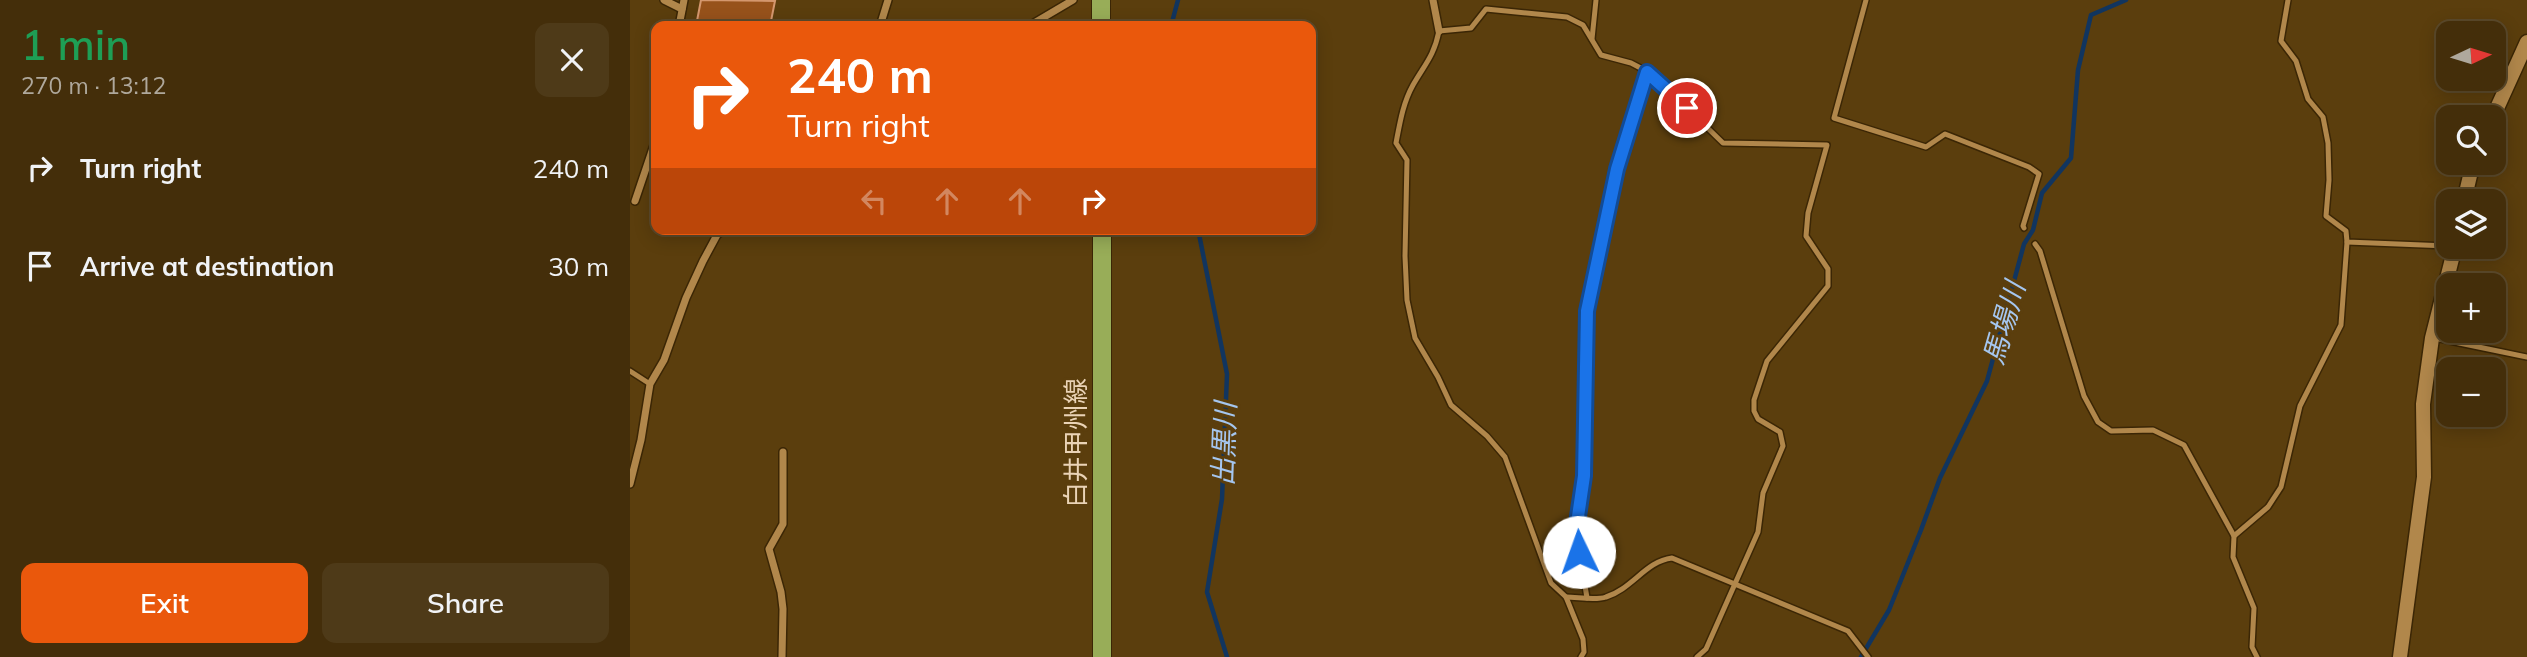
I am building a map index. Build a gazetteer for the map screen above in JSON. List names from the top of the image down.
{
  "streets": {
    "main road": ["白井甲州線"]
  },
  "water": ["馬場川", "出黒川"],
  "north": "right",
  "page": {
    "heading": ["1 min", "270 m · 13:12"],
    "map_buttons": ["+", "−"],
    "turn": ["240 m", "Turn right"],
    "list": [
      {
        "name": "Turn right",
        "value": "240 m"
      },
      {
        "name": "Arrive at destination",
        "value": "30 m"
      }
    ],
    "buttons": ["Exit", "Share"]
  }
}
